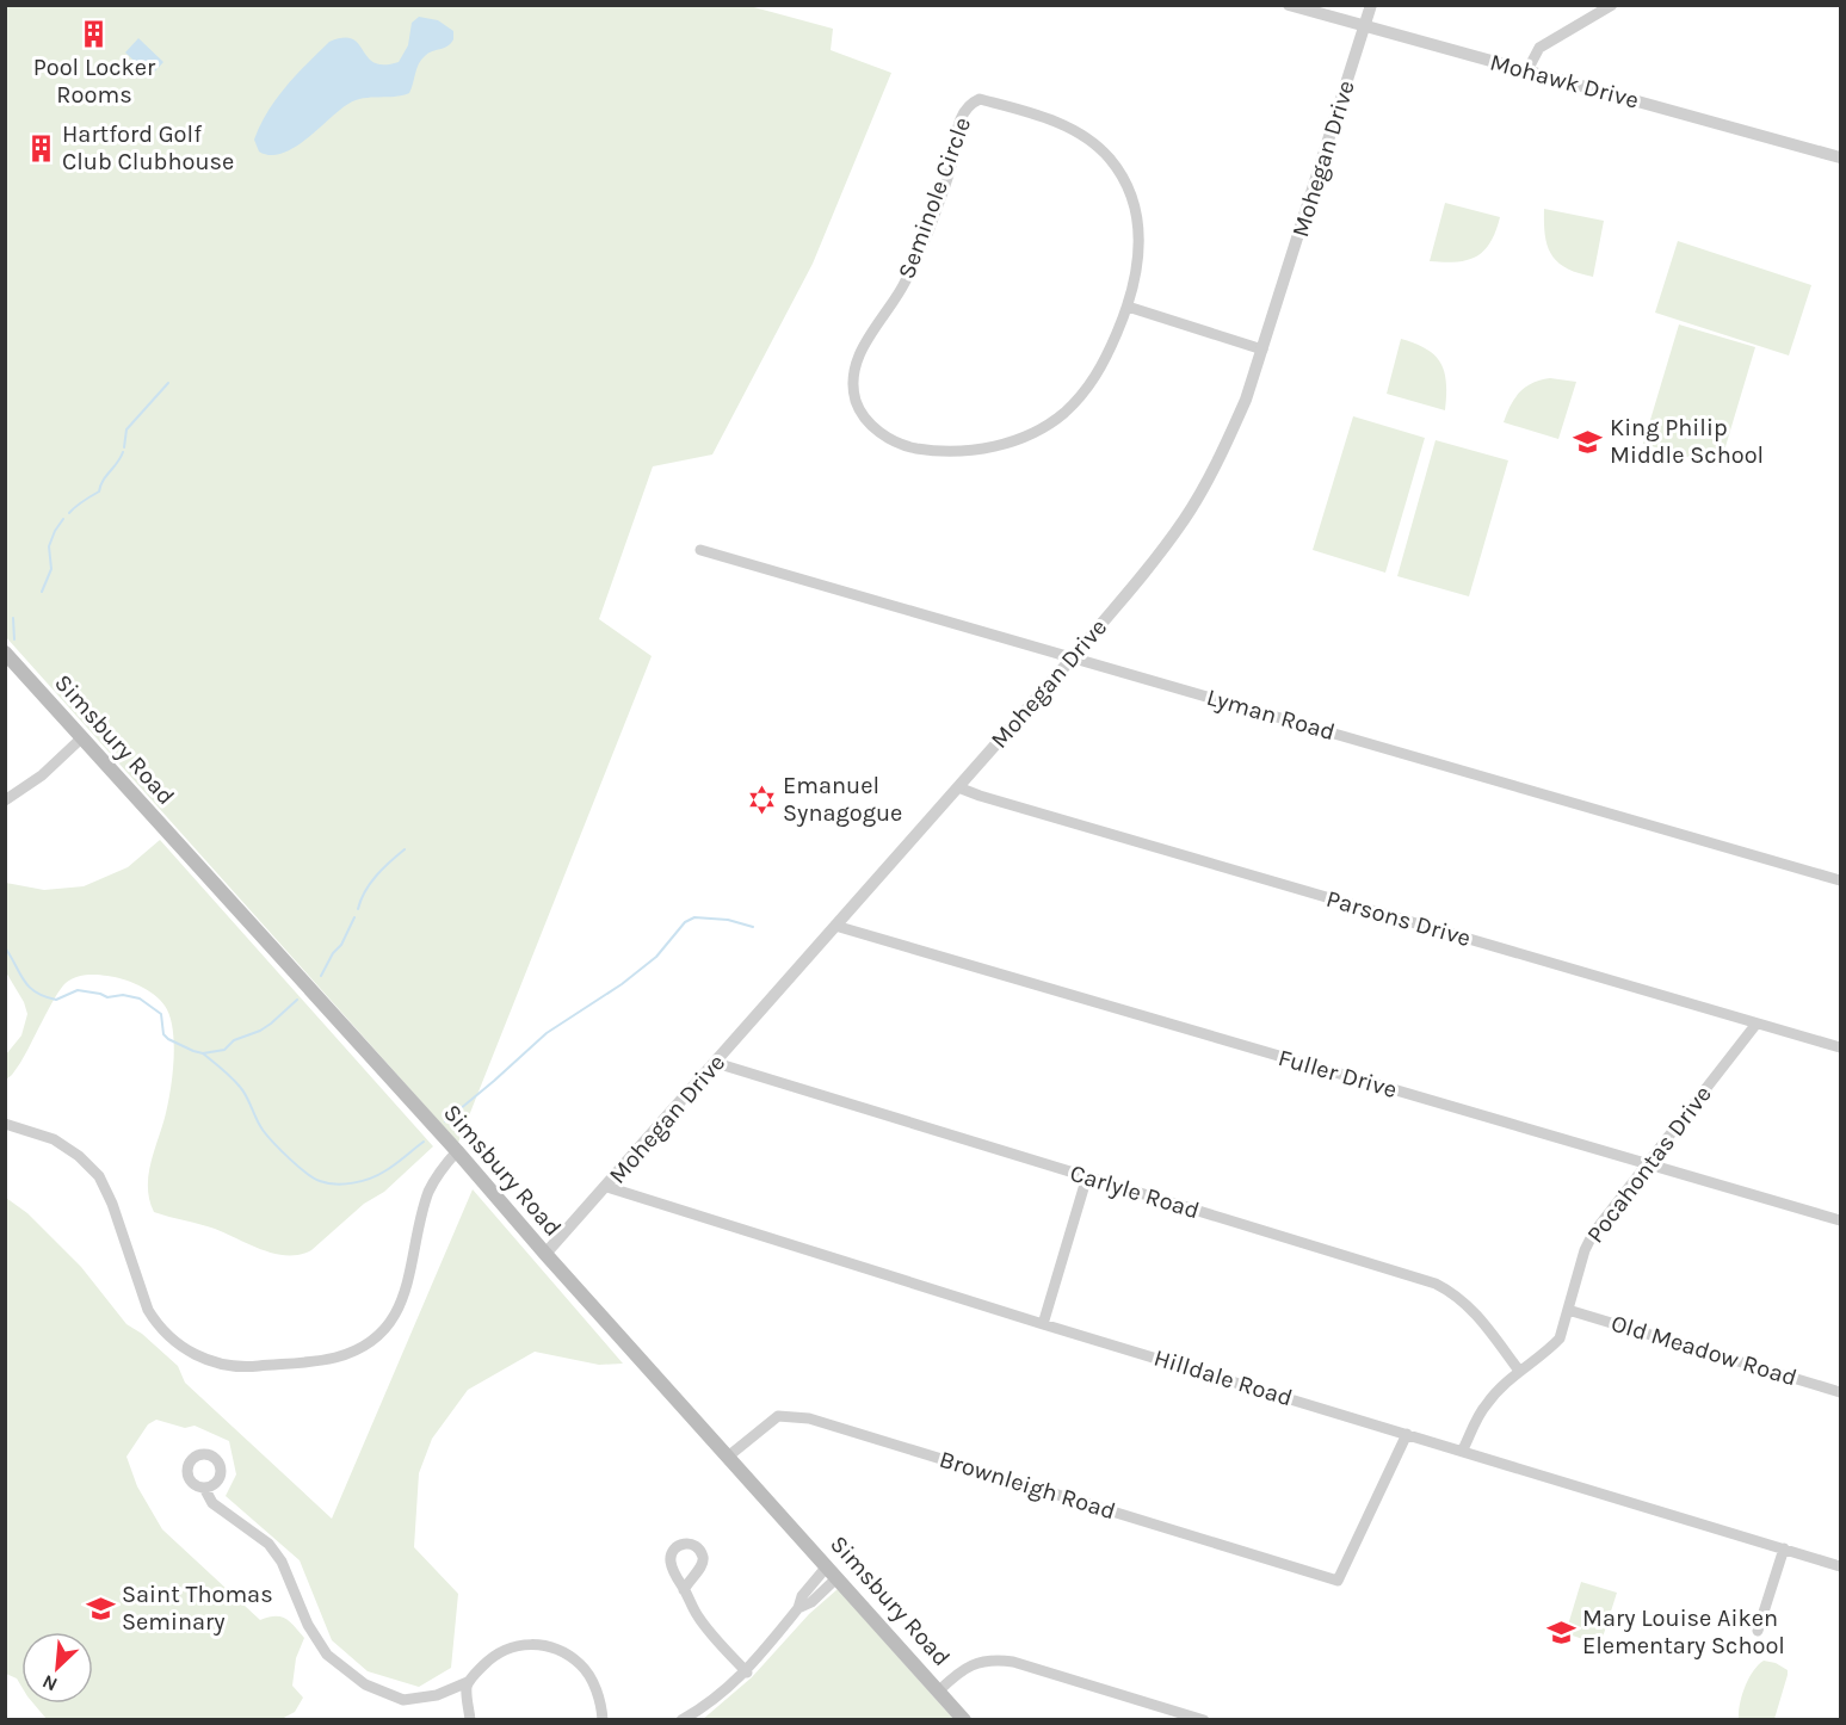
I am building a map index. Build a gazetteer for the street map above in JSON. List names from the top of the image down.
{
  "streets": {
    "main road": ["Simsbury Road"],
    "street": [
      "Mohawk Drive",
      "Mohegan Drive",
      "Seminole Circle",
      "Lyman Road",
      "Parsons Drive",
      "Fuller Drive",
      "Pocahontas Drive",
      "Carlyle Road",
      "Old Meadow Road",
      "Hilldale Road",
      "Brownleigh Road"
    ]
  },
  "crossings": [
    ["Mohawk Drive", "Mohegan Drive"],
    ["Mohegan Drive", "Lyman Road"],
    ["Mohegan Drive", "Simsbury Road"],
    ["Mohegan Drive", "Parsons Drive"],
    ["Mohegan Drive", "Fuller Drive"],
    ["Mohegan Drive", "Carlyle Road"],
    ["Mohegan Drive", "Hilldale Road"],
    ["Simsbury Road", "Brownleigh Road"],
    ["Parsons Drive", "Pocahontas Drive"],
    ["Fuller Drive", "Pocahontas Drive"],
    ["Pocahontas Drive", "Carlyle Road"],
    ["Pocahontas Drive", "Old Meadow Road"],
    ["Pocahontas Drive", "Hilldale Road"],
    ["Hilldale Road", "Brownleigh Road"]
  ],
  "places": {
    "building": ["Pool Locker Rooms", "Hartford Golf Club Clubhouse"],
    "school or university": ["King Philip Middle School", "Saint Thomas Seminary", "Mary Louise Aiken Elementary School"],
    "synagogue": ["Emanuel Synagogue"]
  },
  "north": "bottom left"
}
